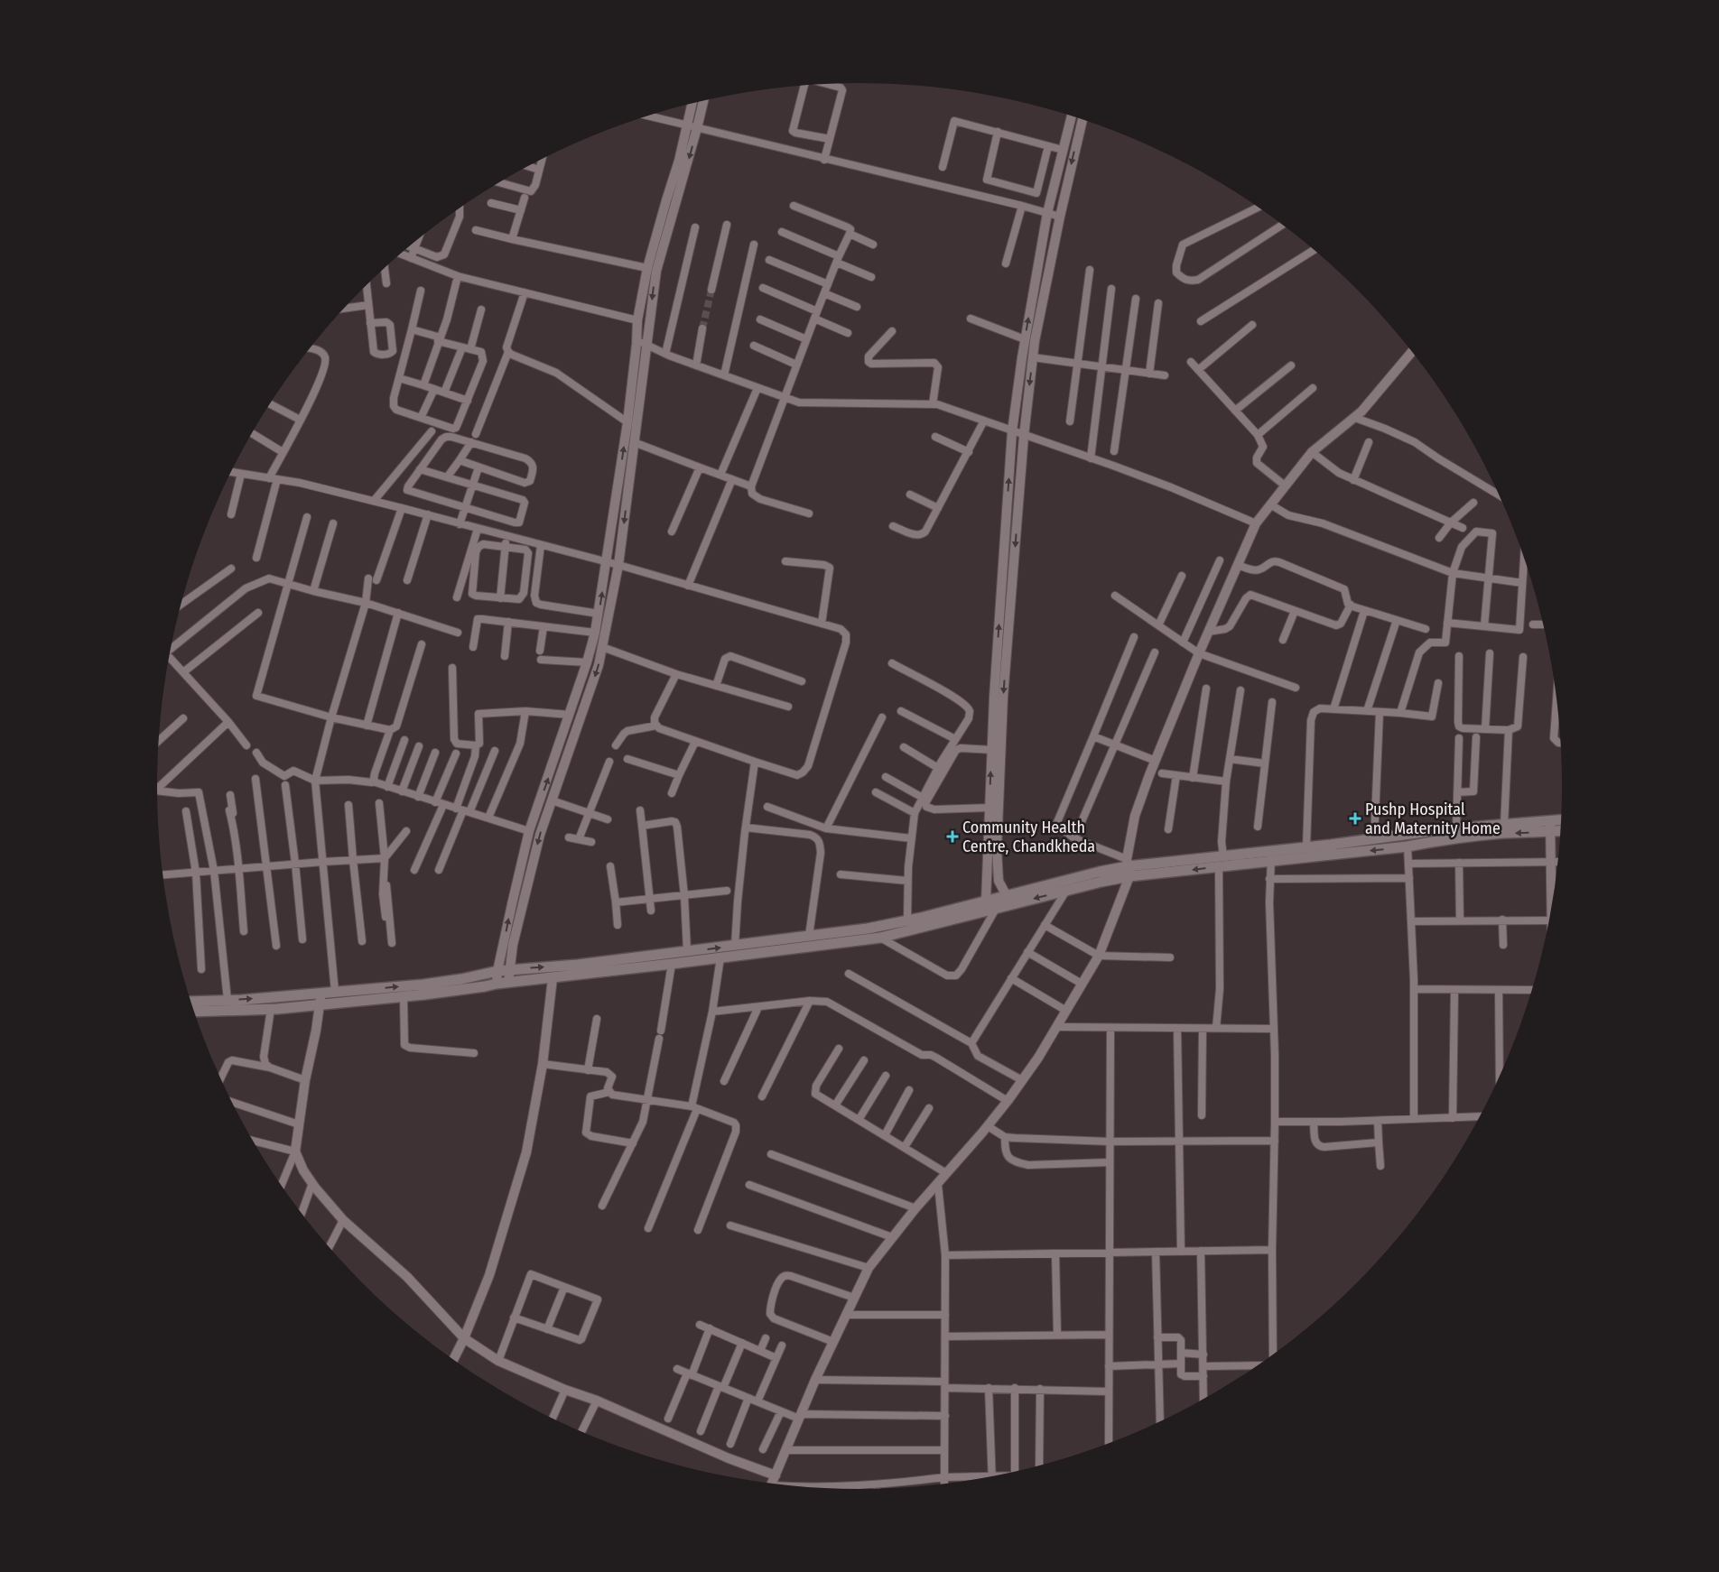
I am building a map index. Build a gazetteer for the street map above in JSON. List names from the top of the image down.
{
  "places": {
    "health": ["Pushp Hospital and Maternity Home", "Community Health Centre, Chandkheda"]
  }
}
